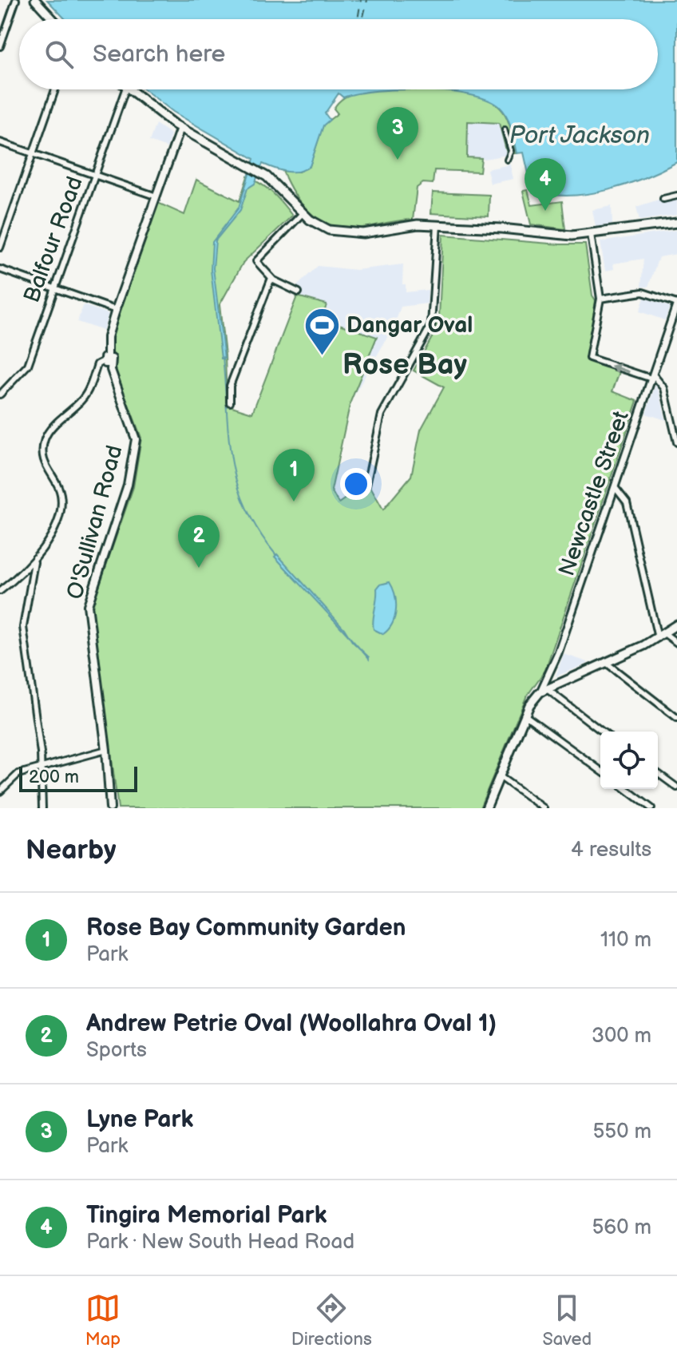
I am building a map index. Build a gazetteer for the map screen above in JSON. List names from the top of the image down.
{
  "streets": {
    "main road": ["O'Sullivan Road"],
    "street": ["Balfour Road", "Newcastle Street"]
  },
  "districts": ["Rose Bay"],
  "water": ["Port Jackson"],
  "places": {
    "sports": ["Dangar Oval"]
  },
  "scale_bar": "200 m",
  "page": {
    "search": "Search here",
    "pins": [
      "3",
      "4",
      "1",
      "2"
    ],
    "scale": "200 m",
    "heading": ["Nearby", "4 results"],
    "list": [
      {
        "mark": "1",
        "name": "Rose Bay Community Garden",
        "note": "Park",
        "value": "110 m"
      },
      {
        "mark": "2",
        "name": "Andrew Petrie Oval (Woollahra Oval 1)",
        "note": "Sports",
        "value": "300 m"
      },
      {
        "mark": "3",
        "name": "Lyne Park",
        "note": "Park",
        "value": "550 m"
      },
      {
        "mark": "4",
        "name": "Tingira Memorial Park",
        "note": "Park · New South Head Road",
        "value": "560 m"
      }
    ],
    "nav": ["Map", "Directions", "Saved"]
  }
}
